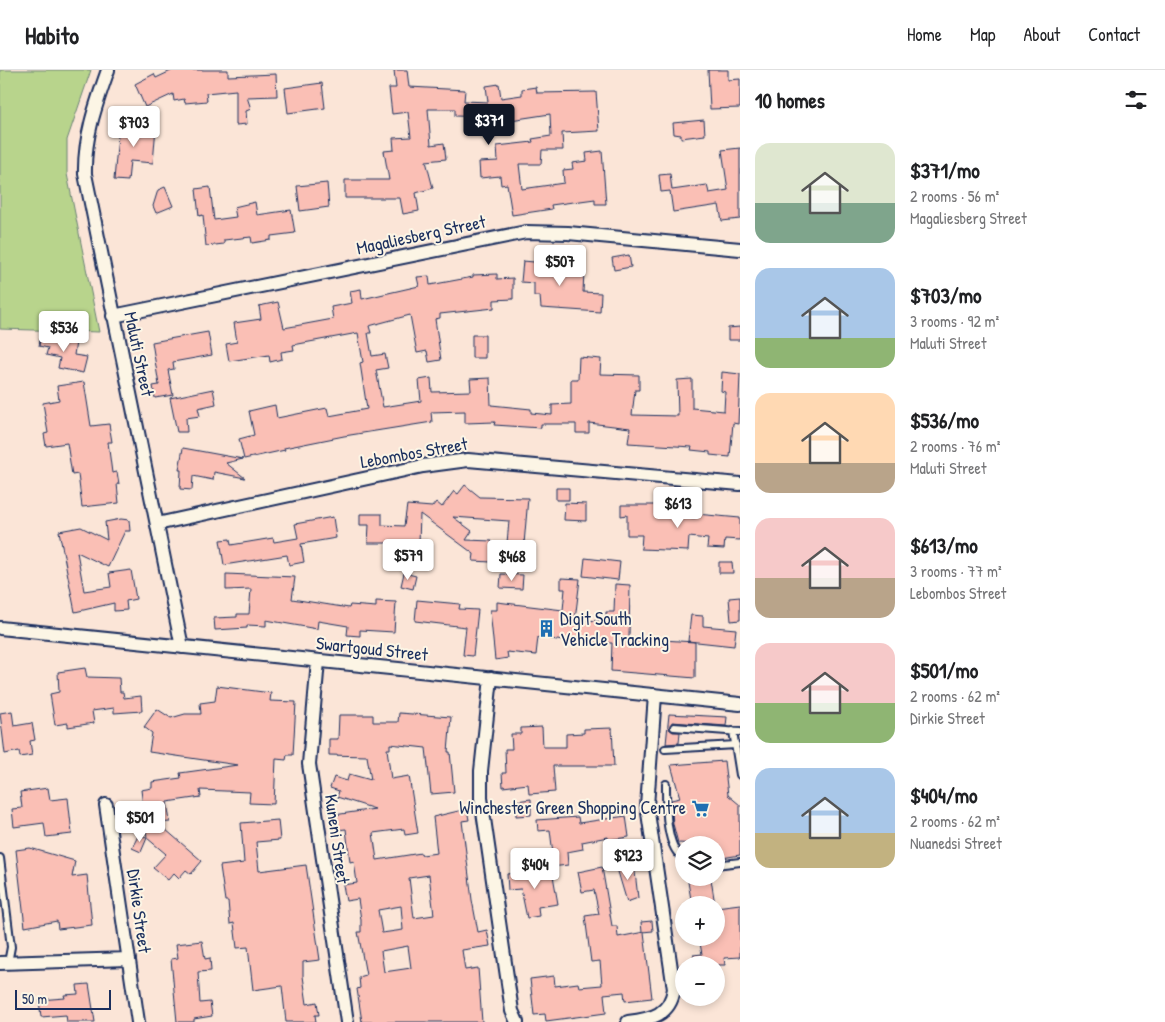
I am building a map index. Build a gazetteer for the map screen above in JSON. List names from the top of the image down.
{
  "streets": {
    "street": [
      "Magaliesberg Street",
      "Maluti Street",
      "Lebombos Street",
      "Swartgoud Street",
      "Kuneni Street",
      "Dirkie Street"
    ]
  },
  "crossings": [
    ["Magaliesberg Street", "Maluti Street"],
    ["Maluti Street", "Lebombos Street"],
    ["Maluti Street", "Swartgoud Street"],
    ["Swartgoud Street", "Kuneni Street"]
  ],
  "places": {
    "building": ["Digit South Vehicle Tracking"],
    "supermarket": ["Winchester Green Shopping Centre"]
  },
  "scale_bar": "50 m",
  "page": {
    "header": "Habito",
    "nav": [
      "Home",
      "Map",
      "About",
      "Contact"
    ],
    "heading": "10 homes",
    "price": [
      "$371",
      "$703",
      "$507",
      "$536",
      "$613",
      "$579",
      "$468",
      "$501",
      "$923",
      "$404"
    ],
    "list": [
      {
        "name": "$371/mo",
        "note": "2 rooms · 56 m² · Magaliesberg Street"
      },
      {
        "name": "$703/mo",
        "note": "3 rooms · 92 m² · Maluti Street"
      },
      {
        "name": "$536/mo",
        "note": "2 rooms · 76 m² · Maluti Street"
      },
      {
        "name": "$613/mo",
        "note": "3 rooms · 77 m² · Lebombos Street"
      },
      {
        "name": "$501/mo",
        "note": "2 rooms · 62 m² · Dirkie Street"
      },
      {
        "name": "$404/mo",
        "note": "2 rooms · 62 m² · Nuanedsi Street"
      }
    ],
    "map_buttons": ["+", "−"],
    "scale": "50 m"
  }
}
